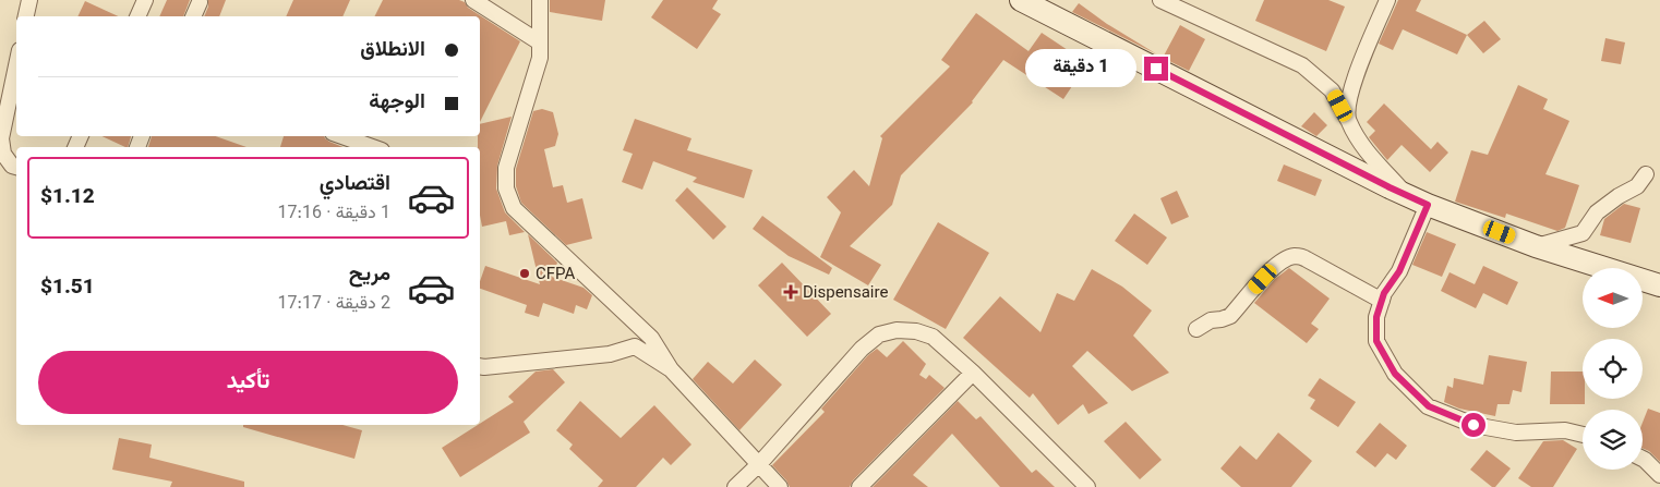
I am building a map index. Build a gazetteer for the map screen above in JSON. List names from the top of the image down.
{
  "places": {
    "other": ["CFPA"],
    "health": ["Dispensaire"]
  },
  "north": "left",
  "page": {
    "banner": ["الانطلاق", "الوجهة"],
    "bubble": "1 دقيقة",
    "list": [
      {
        "name": "اقتصادي",
        "note": "1 دقيقة · 17:16",
        "value": "$1.12"
      },
      {
        "name": "مريح",
        "note": "2 دقيقة · 17:17",
        "value": "$1.51"
      }
    ],
    "buttons": "تأكيد"
  }
}
